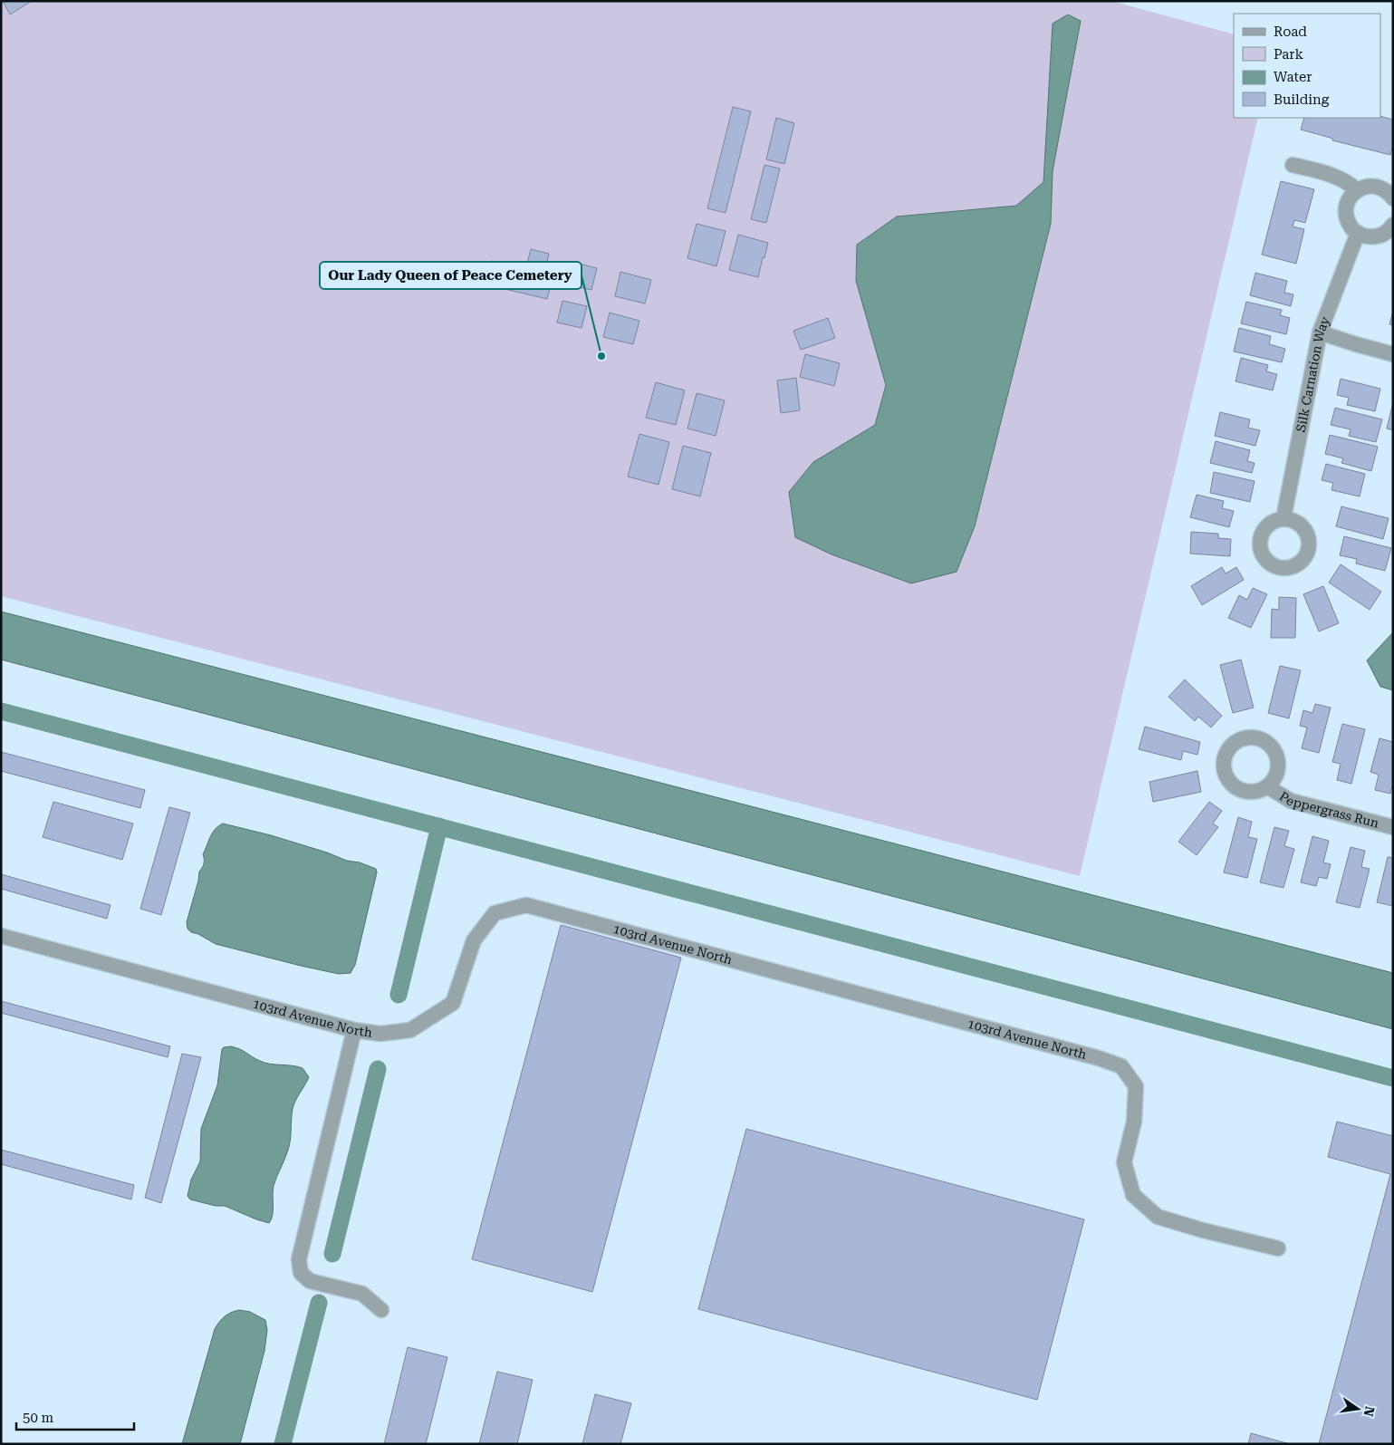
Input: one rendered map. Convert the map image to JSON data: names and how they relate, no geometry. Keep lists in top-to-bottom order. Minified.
{"streets":{"street":["Silk Carnation Way","Peppergrass Run","103rd Avenue North"]},"places":["Our Lady Queen of Peace Cemetery"],"legend":["Road","Park","Water","Building"],"scale_bar":"50 m","north":"right"}
